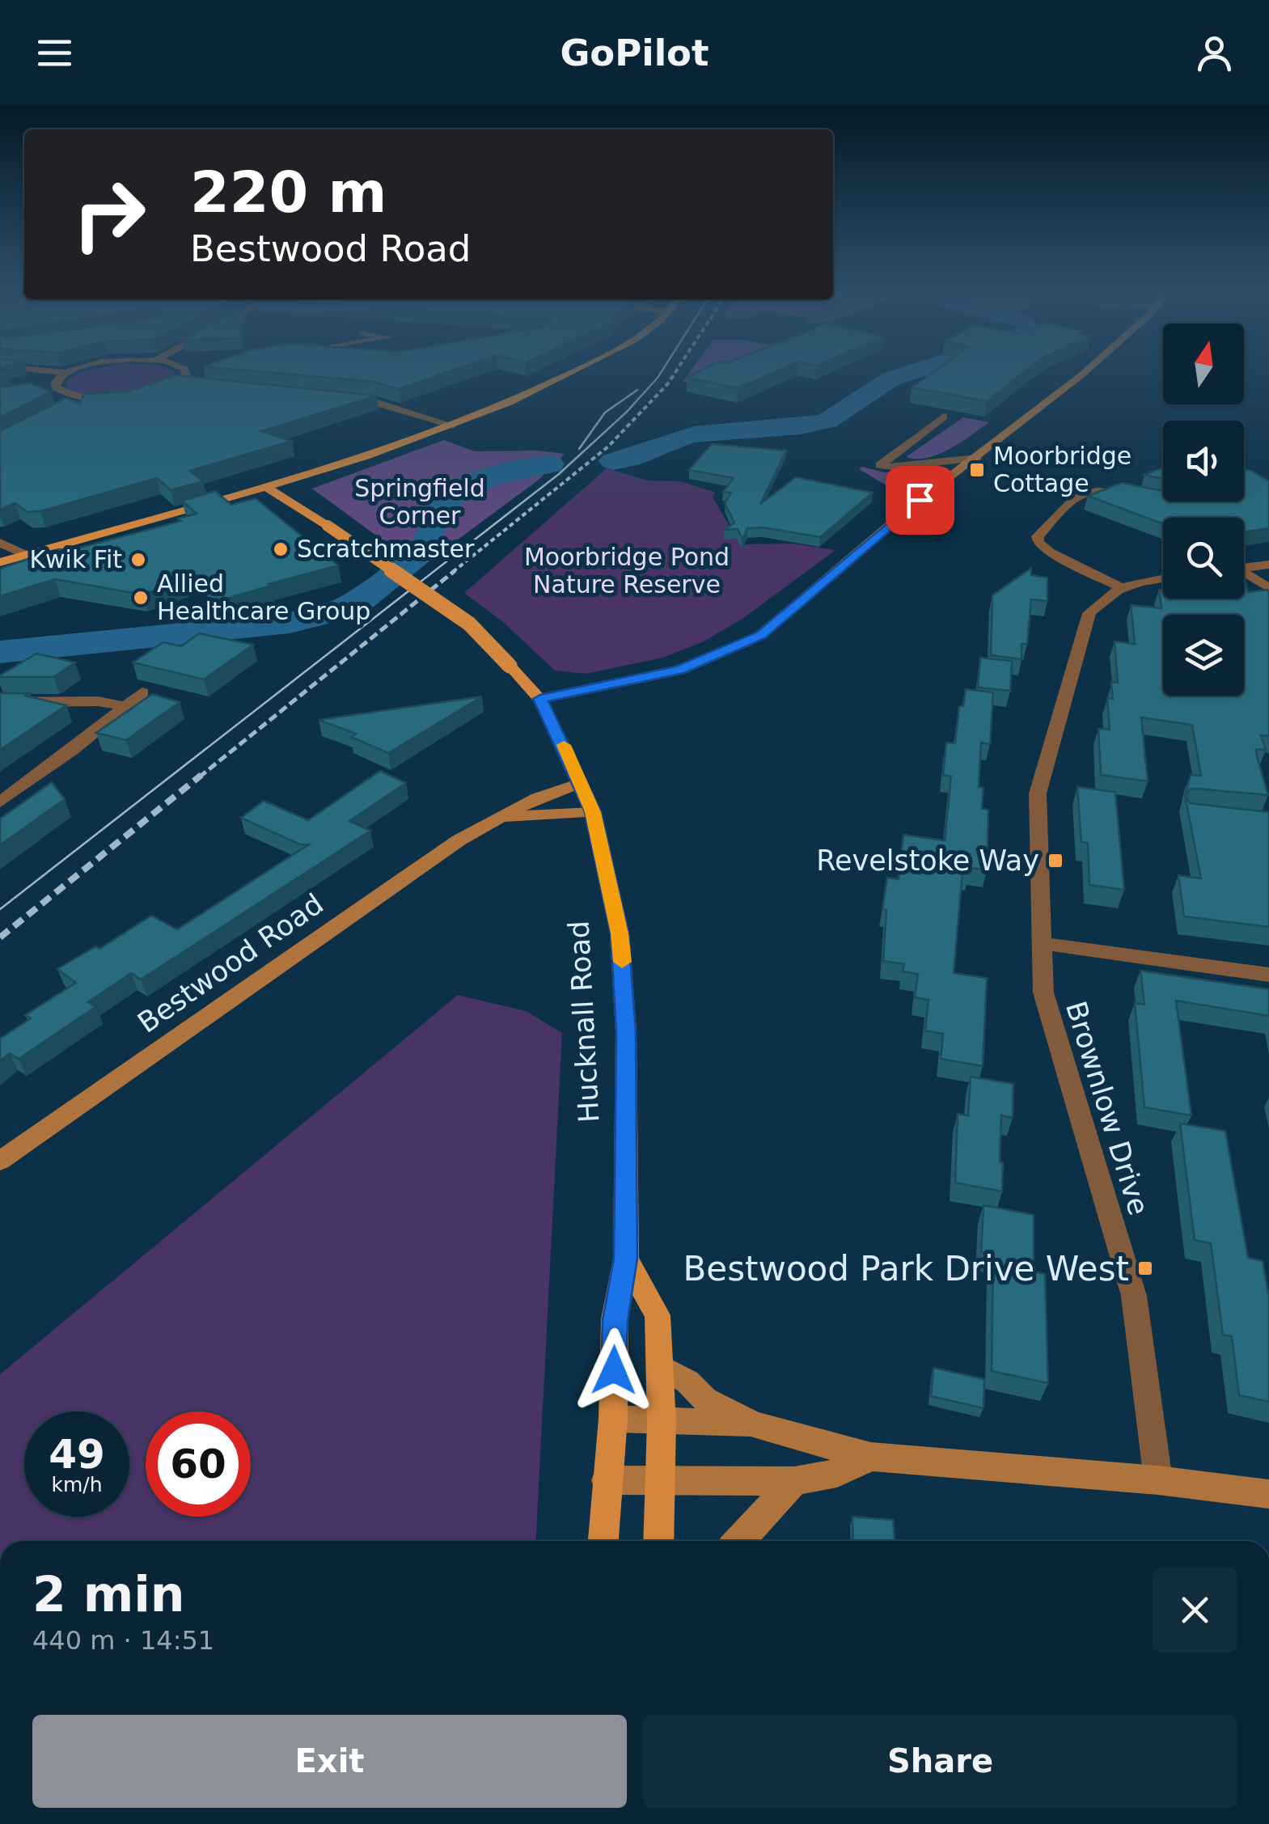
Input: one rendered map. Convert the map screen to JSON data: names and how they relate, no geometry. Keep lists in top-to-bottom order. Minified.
{"streets":{"main road":["Bestwood Road","Hucknall Road"],"street":["Brownlow Drive"]},"crossings":[["Bestwood Road","Hucknall Road"]],"parks":["Springfield Corner","Moorbridge Pond Nature Reserve"],"places":{"transit":["Moorbridge Cottage","Revelstoke Way","Bestwood Park Drive West"],"other":["Scratchmaster","Kwik Fit","Allied Healthcare Group"]},"north":"top","page":{"header":"GoPilot","turn":["220 m","Bestwood Road"],"speed":"49 km/h","limit":"60","heading":["2 min","440 m · 14:51"],"buttons":["Exit","Share"]}}
